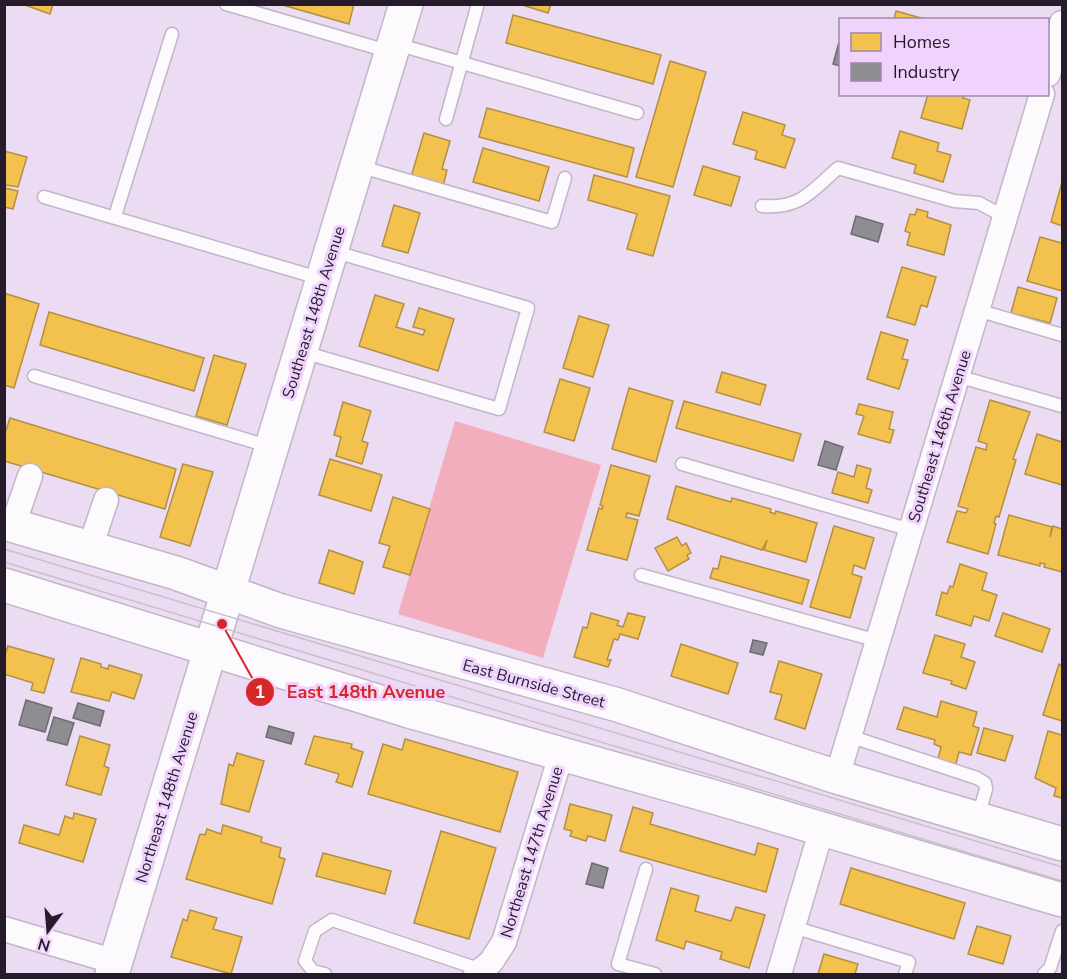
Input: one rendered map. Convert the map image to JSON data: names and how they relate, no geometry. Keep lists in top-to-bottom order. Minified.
{"streets":{"street":["Southeast 148th Avenue","Southeast 146th Avenue","East Burnside Street","Northeast 148th Avenue","Northeast 147th Avenue"]},"crossings":[["Southeast 148th Avenue","East Burnside Street"],["Southeast 148th Avenue","Northeast 148th Avenue"],["Southeast 146th Avenue","East Burnside Street"],["East Burnside Street","Northeast 148th Avenue"],["East Burnside Street","Northeast 147th Avenue"]],"places":["East 148th Avenue"],"legend":["Homes","Industry"],"north":"bottom"}
